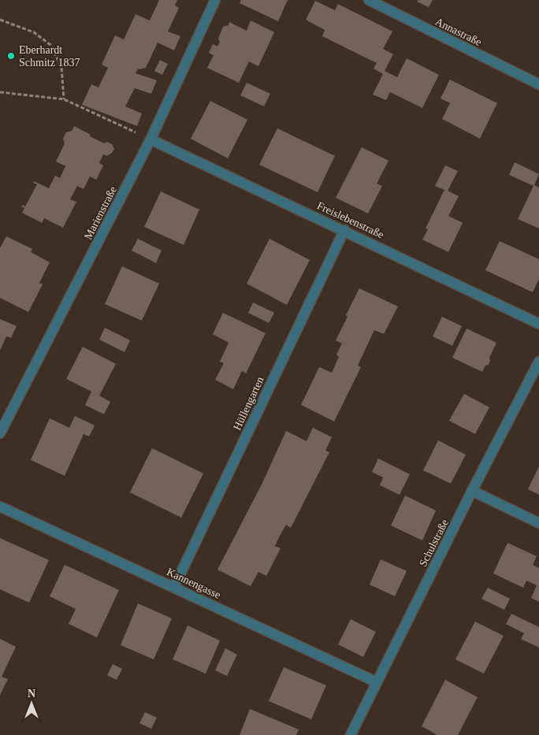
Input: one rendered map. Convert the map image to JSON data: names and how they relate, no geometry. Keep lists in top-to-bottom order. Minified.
{"streets":{"street":["Annastraße","Marienstraße","Freislebenstraße","Hüllengarten","Schulstraße","Kannengasse"]},"crossings":[["Marienstraße","Freislebenstraße"],["Freislebenstraße","Hüllengarten"],["Hüllengarten","Kannengasse"],["Schulstraße","Kannengasse"]],"places":["Eberhardt Schmitz 1837"],"north":"top"}
